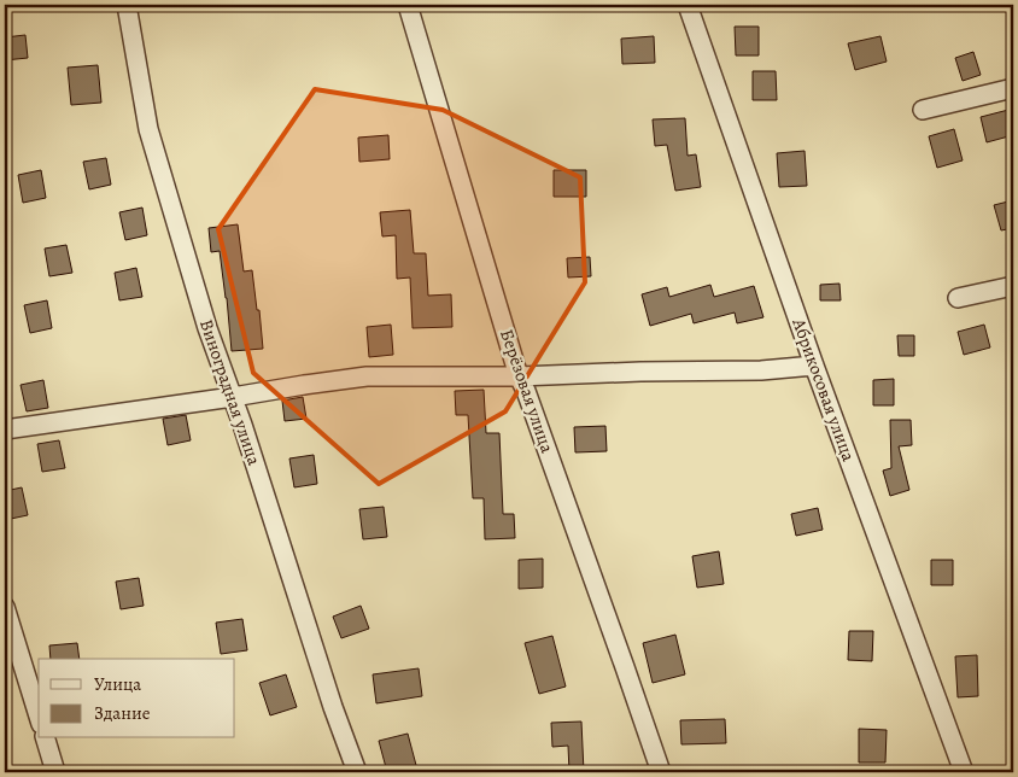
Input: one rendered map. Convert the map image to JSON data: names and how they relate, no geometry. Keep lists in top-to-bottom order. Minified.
{"streets":{"street":["Абрикосовая улица","Берёзовая улица","Виноградная улица"]},"legend":["Улица","Здание"]}
